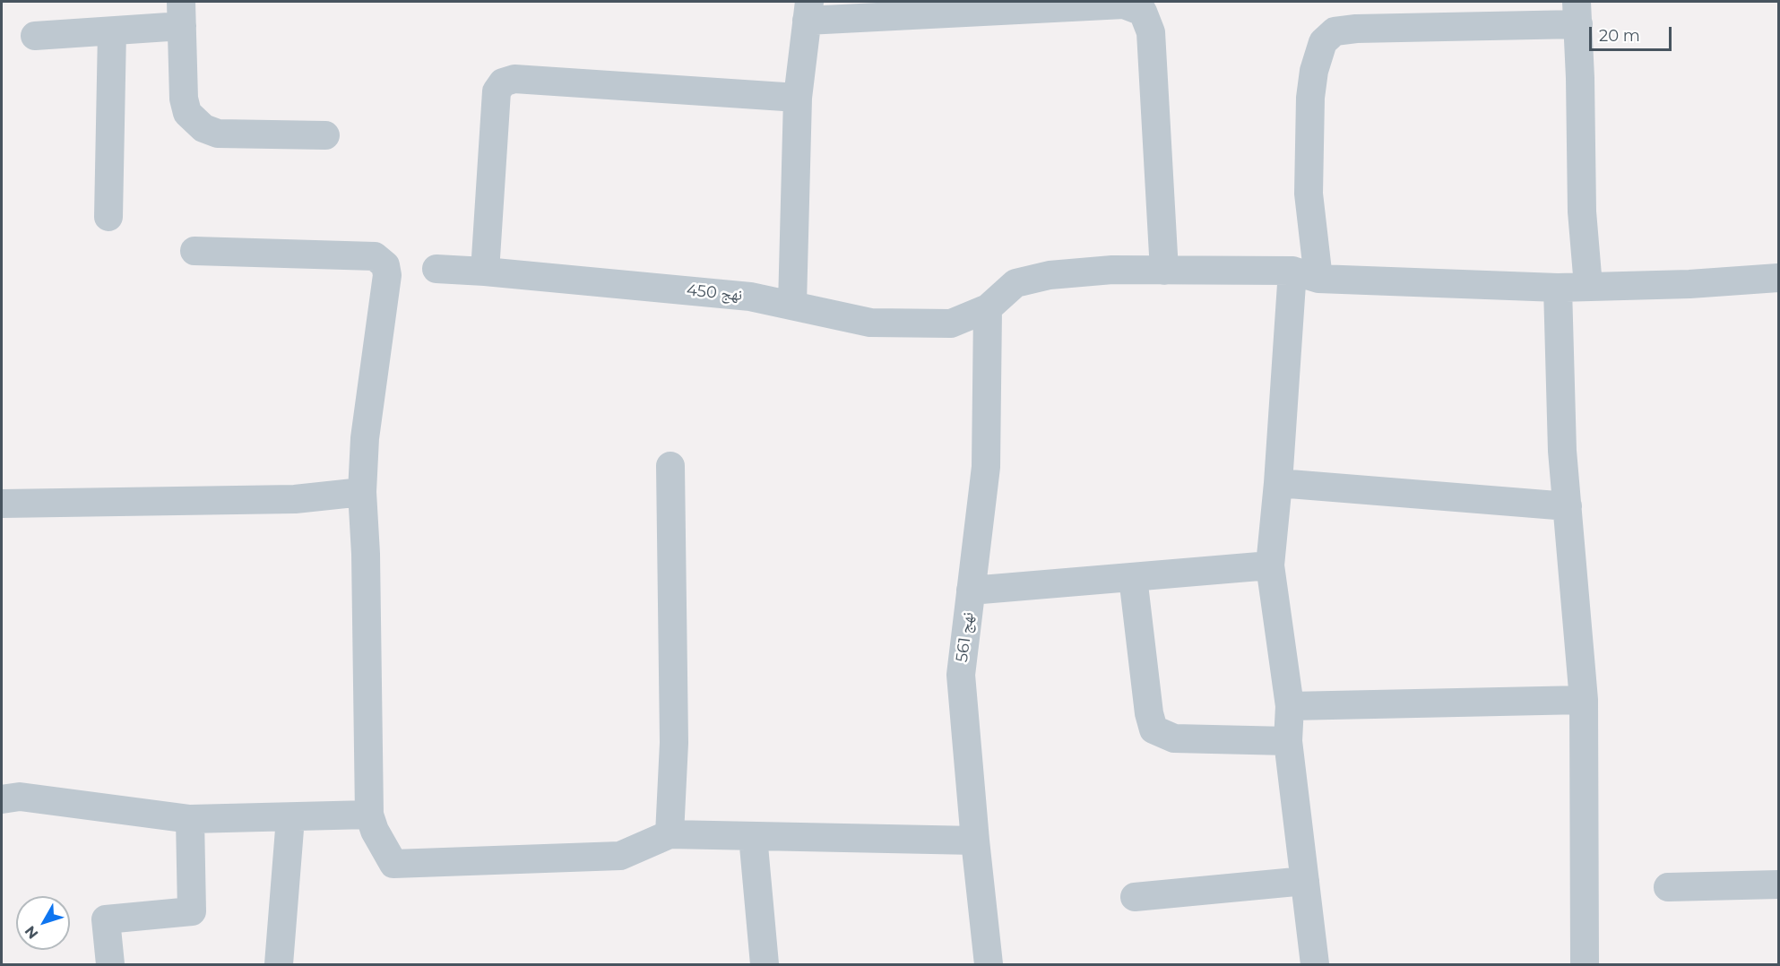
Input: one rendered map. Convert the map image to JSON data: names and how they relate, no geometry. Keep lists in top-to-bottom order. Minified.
{"streets":{"street":["نهج 450","نهج 561"]},"crossings":[["نهج 450","نهج 561"]],"scale_bar":"20 m","north":"bottom left"}
